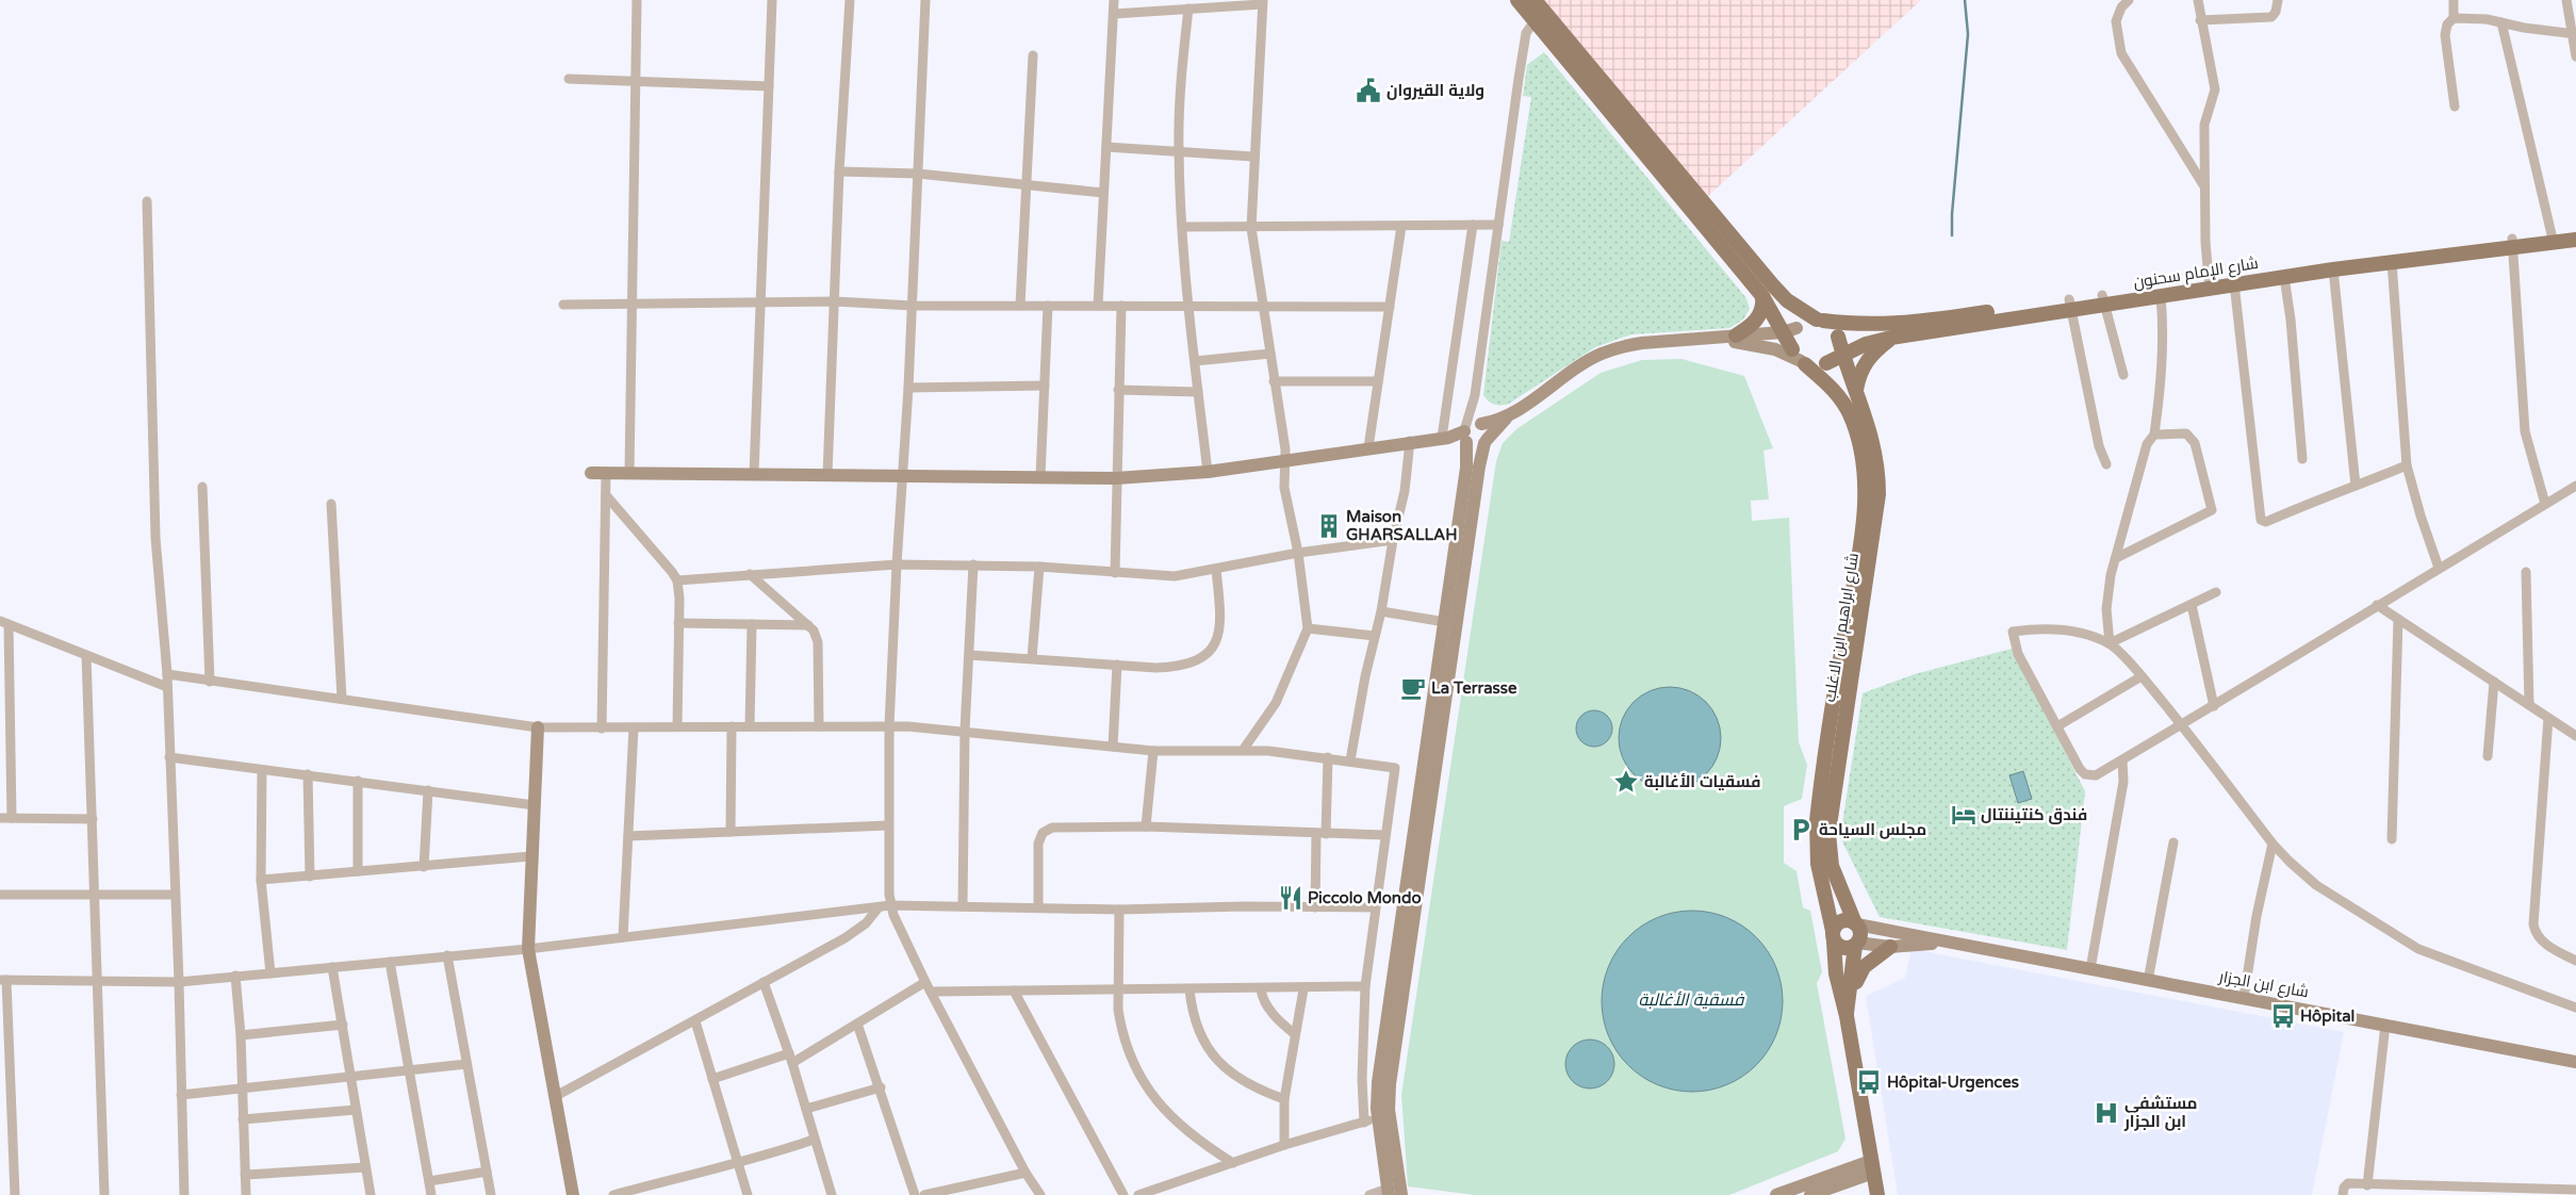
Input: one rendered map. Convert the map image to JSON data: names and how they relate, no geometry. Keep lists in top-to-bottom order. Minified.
{"streets":{"main road":["شارع الإمام سحنون","شارع ابراهيم ابن الاغلب"],"street":["شارع ابن الجزار"]},"crossings":[["شارع الإمام سحنون","شارع ابراهيم ابن الاغلب"],["شارع ابراهيم ابن الاغلب","شارع ابن الجزار"]],"water":["فسقية الأغالبة"],"places":{"public building":["ولاية القيروان"],"building":["Maison GHARSALLAH"],"cafe":["La Terrasse"],"place":["فسقيات الأغالبة"],"hotel":["فندق كنتيننتال"],"parking":["مجلس السياحة"],"restaurant":["Piccolo Mondo"],"bus stop":["Hôpital","Hôpital-Urgences"],"hospital":["مستشفى ابن الجزار"]}}
